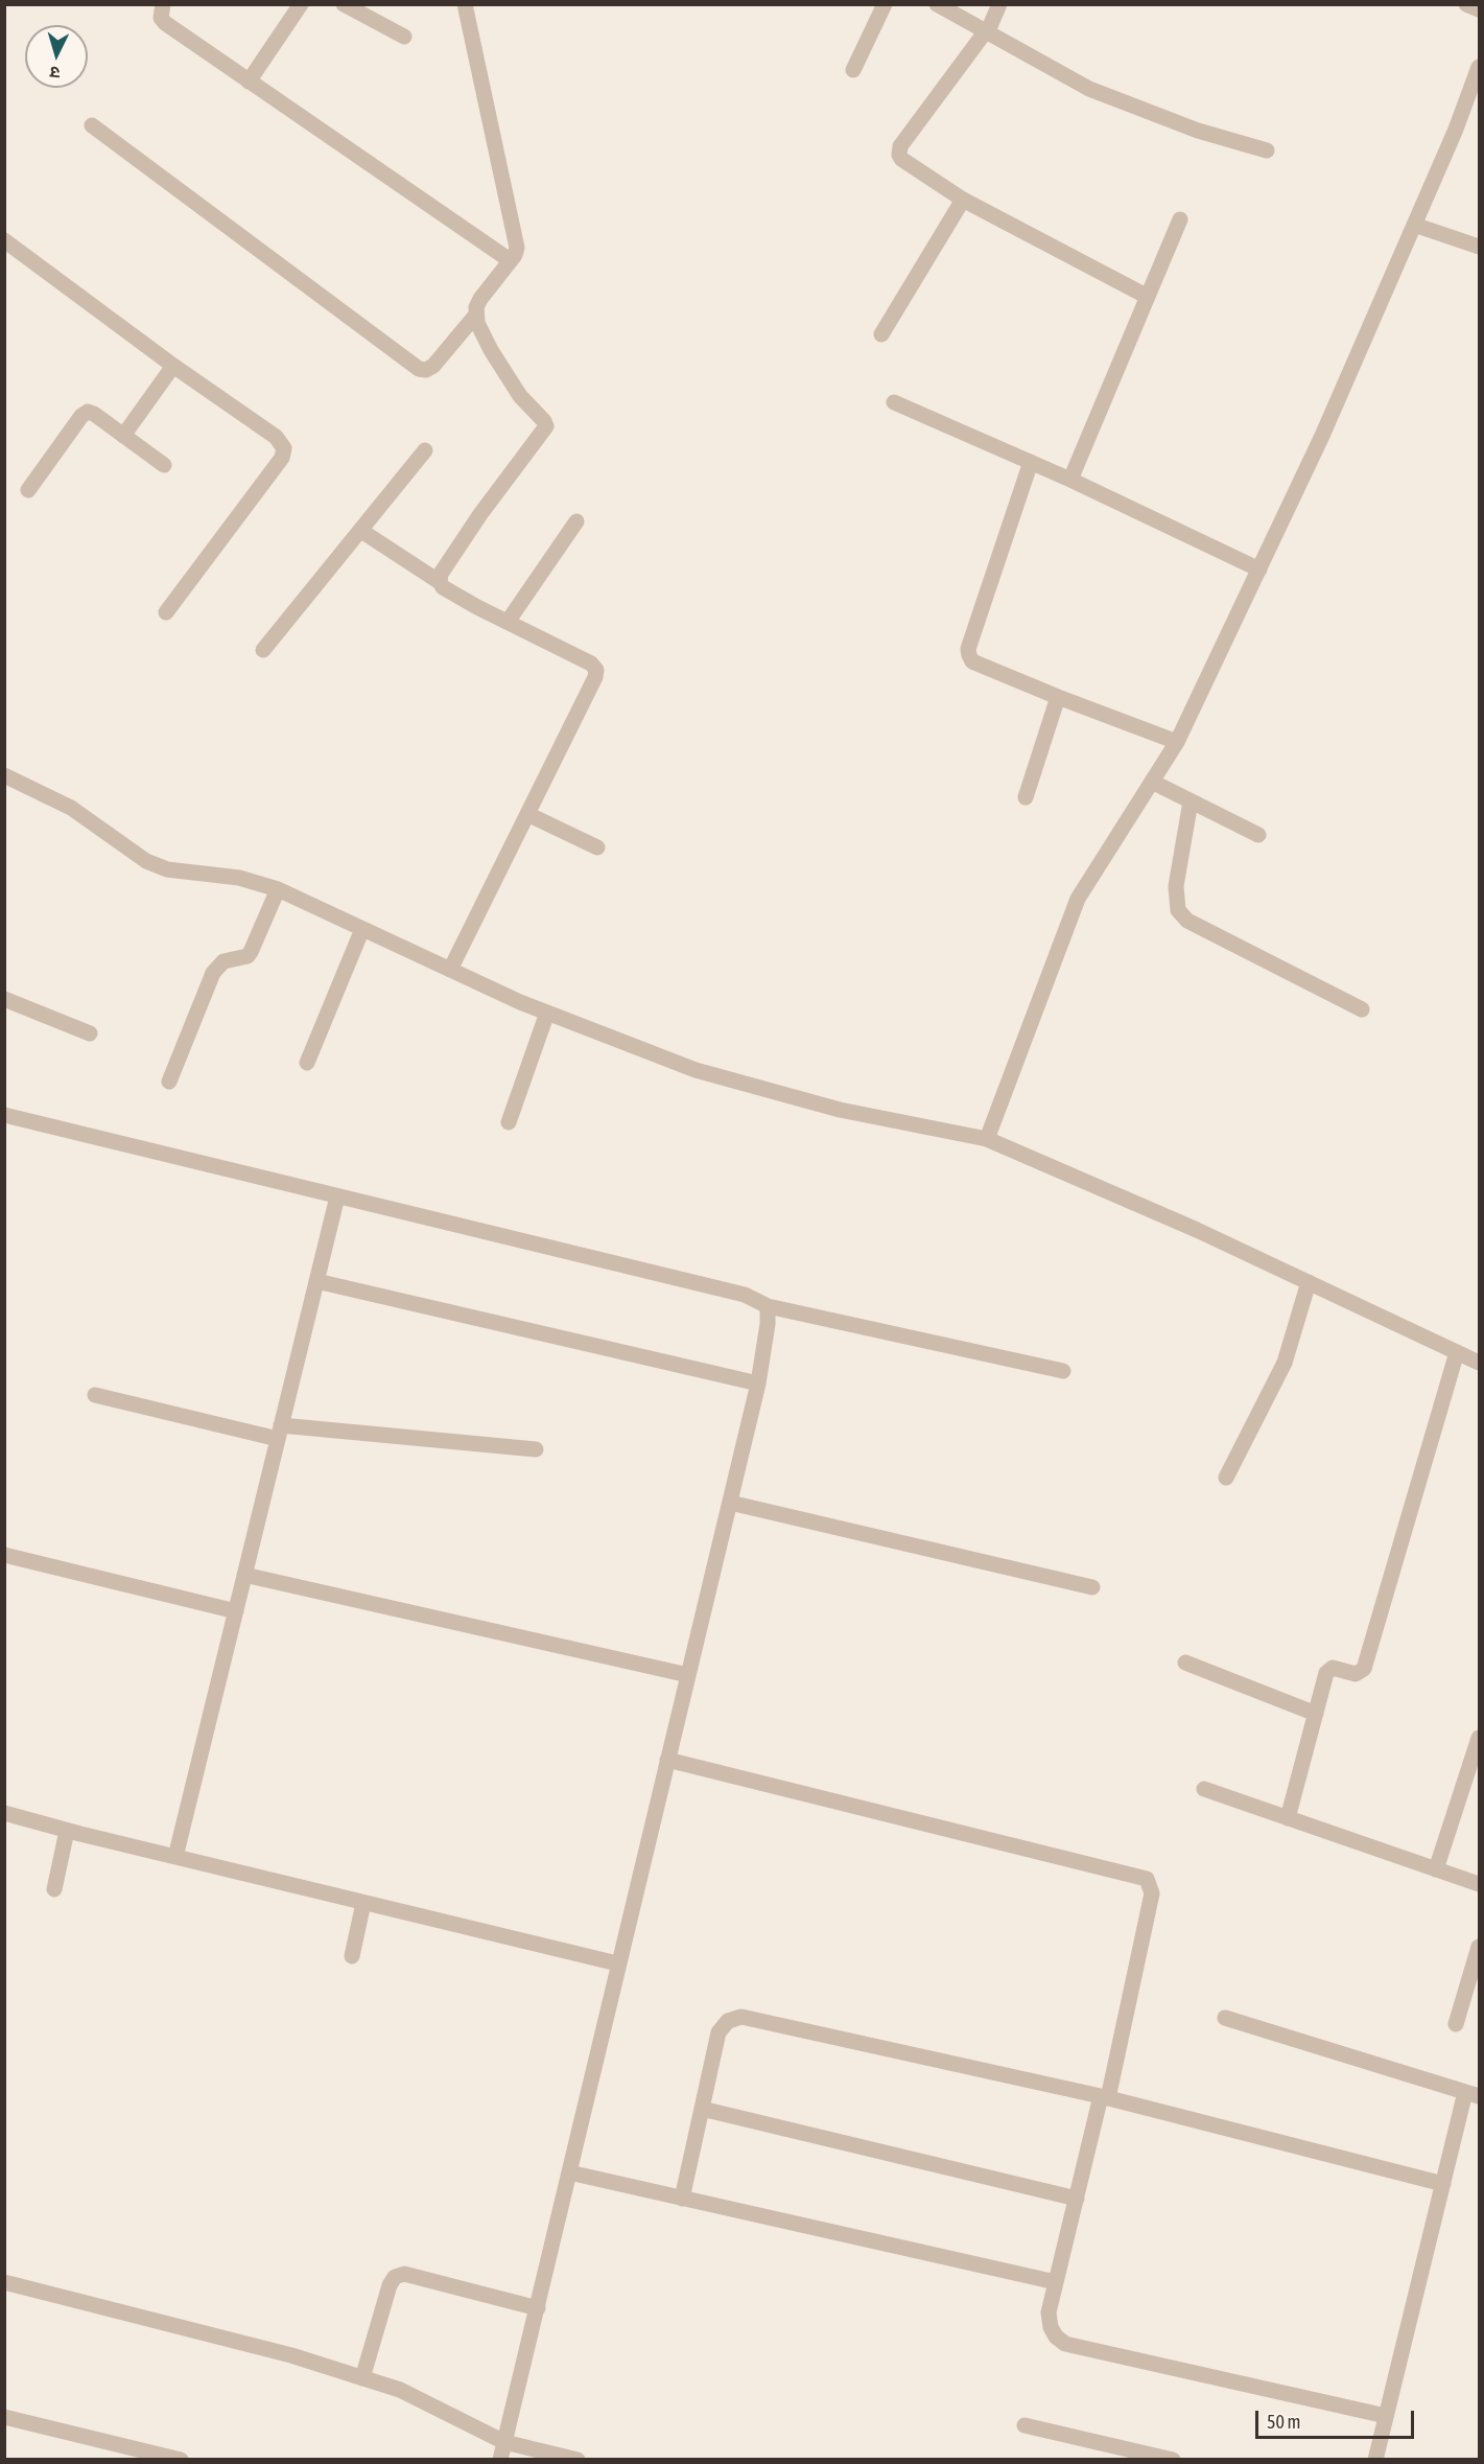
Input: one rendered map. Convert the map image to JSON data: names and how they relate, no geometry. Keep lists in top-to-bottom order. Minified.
{"scale_bar":"50 m","north":"bottom"}
